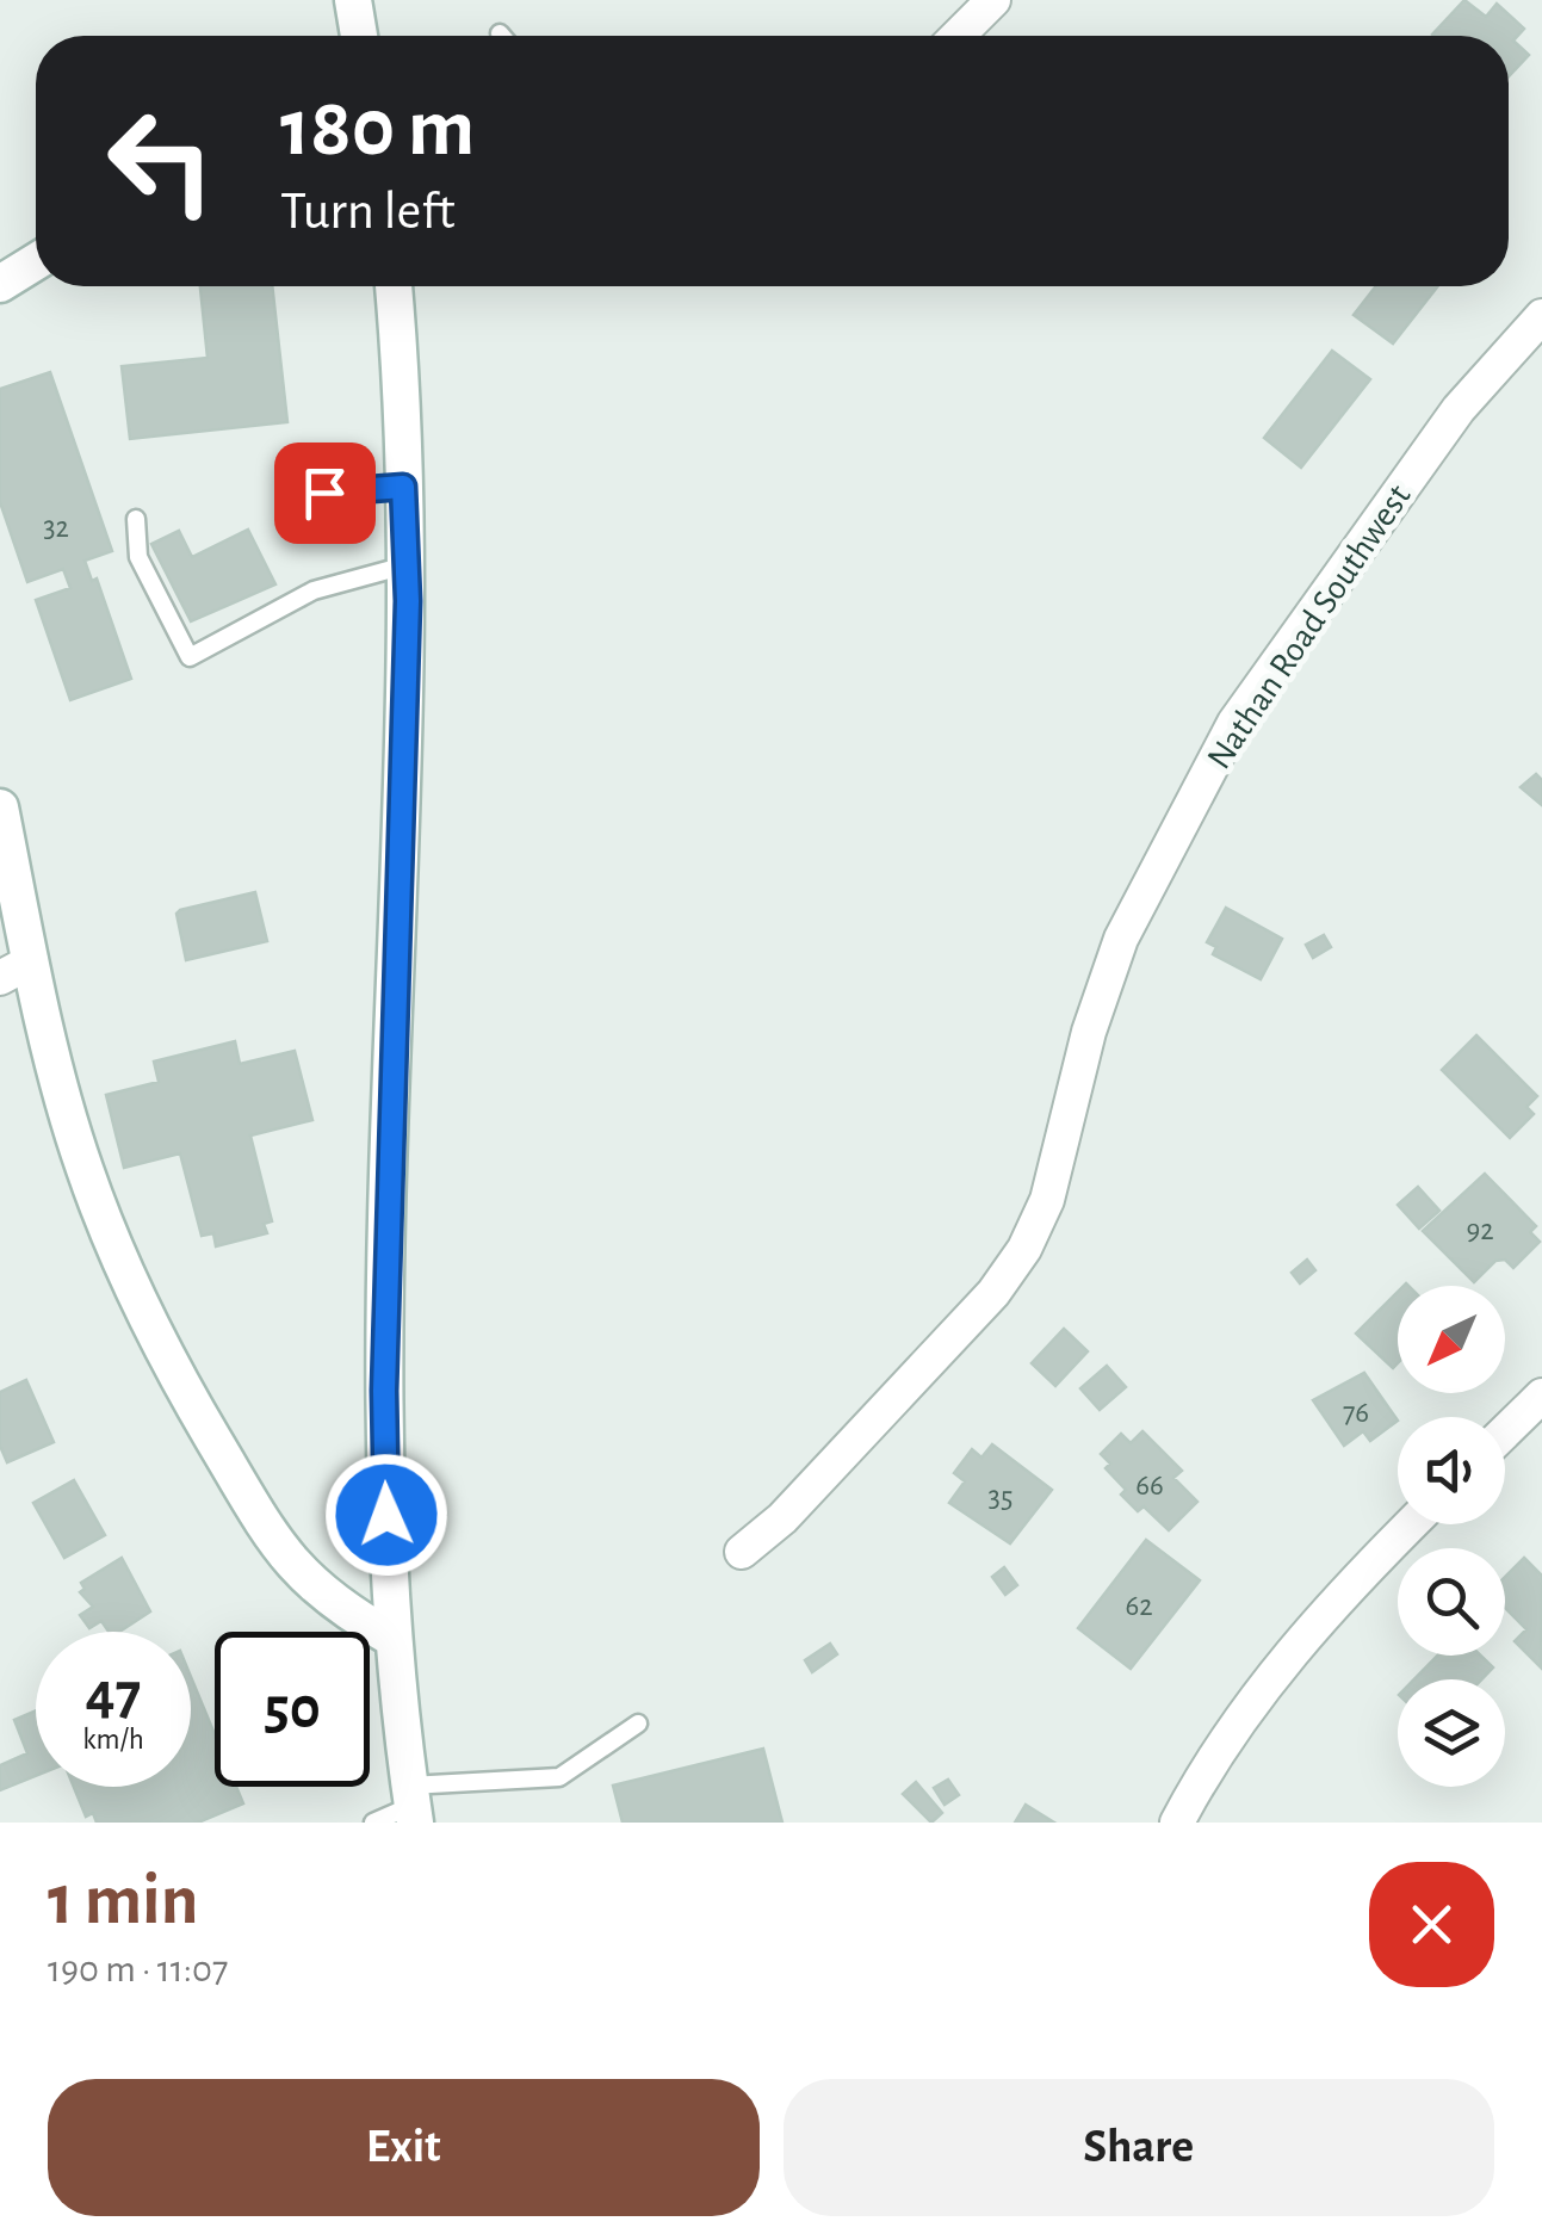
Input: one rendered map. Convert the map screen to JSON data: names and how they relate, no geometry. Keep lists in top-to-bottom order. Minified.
{"streets":{"street":["Nathan Road Southwest"]},"house_numbers":["32","92","76","66","35","62"],"north":"bottom left","page":{"turn":["180 m","Turn left"],"speed":"47 km/h","limit":"50","heading":["1 min","190 m · 11:07"],"buttons":["Exit","Share"]}}
